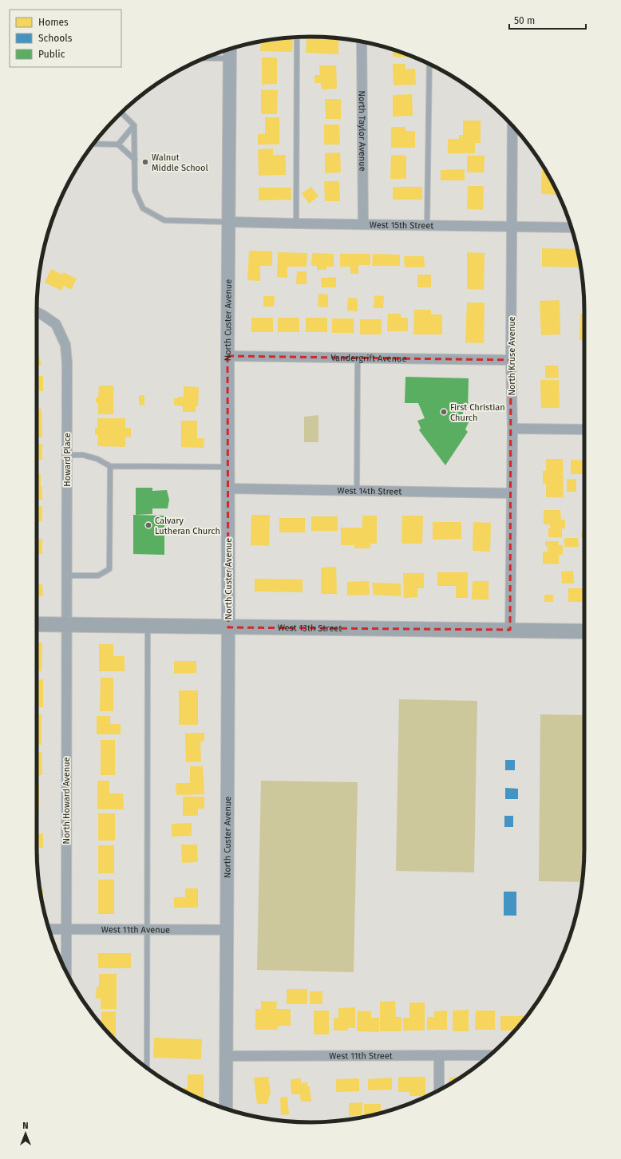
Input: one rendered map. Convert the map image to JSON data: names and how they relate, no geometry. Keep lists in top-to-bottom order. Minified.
{"streets":{"main road":["West 13th Street"],"street":["North Taylor Avenue","West 15th Street","North Custer Avenue","North Kruse Avenue","Vandergrift Avenue","Howard Place","West 14th Street","North Howard Avenue","West 11th Avenue","West 11th Street"]},"crossings":[["North Taylor Avenue","West 15th Street"],["West 15th Street","North Custer Avenue"],["West 15th Street","North Kruse Avenue"],["North Custer Avenue","Vandergrift Avenue"],["North Custer Avenue","West 14th Street"],["North Custer Avenue","West 13th Street"],["North Custer Avenue","West 11th Avenue"],["North Custer Avenue","West 11th Street"],["North Kruse Avenue","Vandergrift Avenue"],["North Kruse Avenue","West 14th Street"],["North Kruse Avenue","West 13th Street"],["Howard Place","West 13th Street"],["Howard Place","North Howard Avenue"],["West 13th Street","North Howard Avenue"],["North Howard Avenue","West 11th Avenue"]],"places":["Walnut Middle School","First Christian Church","Calvary Lutheran Church"],"legend":["Homes","Schools","Public"],"scale_bar":"50 m","north":"top"}
